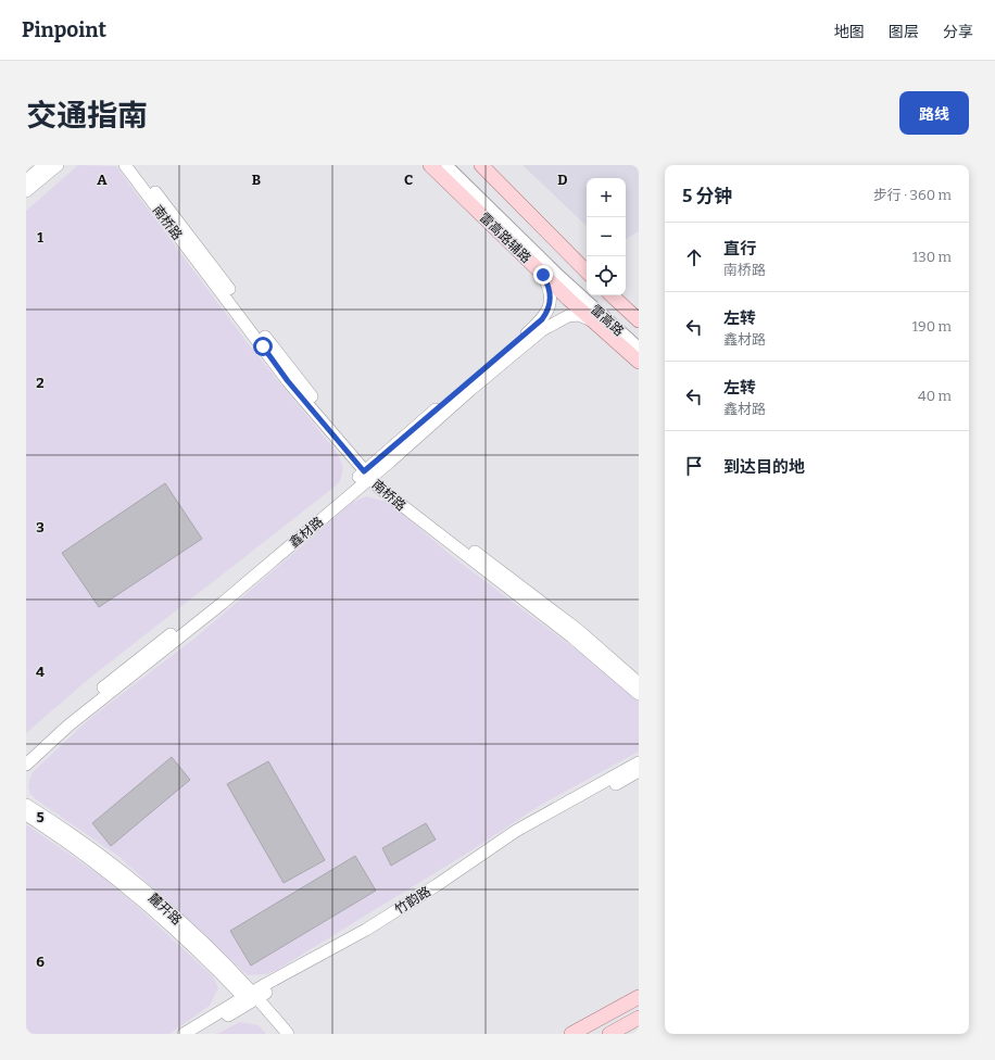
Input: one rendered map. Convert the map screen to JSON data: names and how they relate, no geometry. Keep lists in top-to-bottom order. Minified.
{"streets":{"main road":["南桥路","雷高路辅路","鑫材路","竹韵路","麓开路"],"street":["雷高路"]},"crossings":[["南桥路","鑫材路"],["雷高路辅路","鑫材路"],["竹韵路","麓开路"]],"page":{"header":"Pinpoint","nav":["地图","图层","分享"],"title":"交通指南","buttons":"路线","heading":["5 分钟","步行 · 360 m"],"map_buttons":["+","−"],"list":[["直行","南桥路","130 m"],["左转","鑫材路","190 m"],["左转","鑫材路","40 m"],"到达目的地"]},"grid":{"columns":["A","B","C","D"],"rows":["1","2","3","4","5","6"]}}
